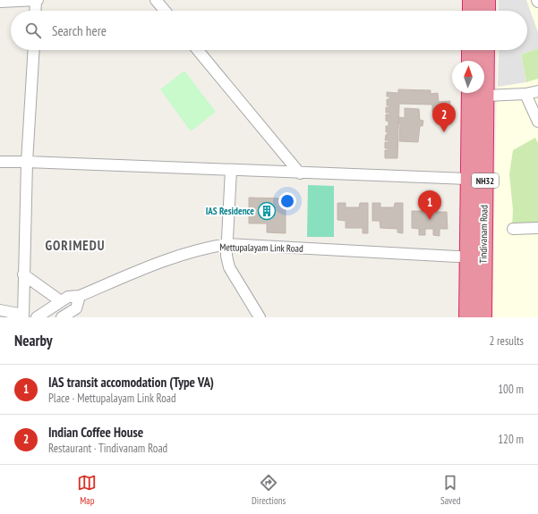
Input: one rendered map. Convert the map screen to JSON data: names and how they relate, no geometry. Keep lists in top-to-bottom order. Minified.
{"streets":{"highway":["NH32","Tindivanam Road"],"street":["Mettupalayam Link Road"]},"crossings":[["Tindivanam Road","Mettupalayam Link Road"]],"districts":["GORIMEDU"],"places":{"building":["IAS Residence"]},"north":"top","page":{"search":"Search here","pins":["2","1"],"heading":["Nearby","2 results"],"list":[{"mark":"1","name":"IAS transit accomodation (Type VA)","note":"Place · Mettupalayam Link Road","value":"100 m"},{"mark":"2","name":"Indian Coffee House","note":"Restaurant · Tindivanam Road","value":"120 m"}],"nav":["Map","Directions","Saved"]}}
